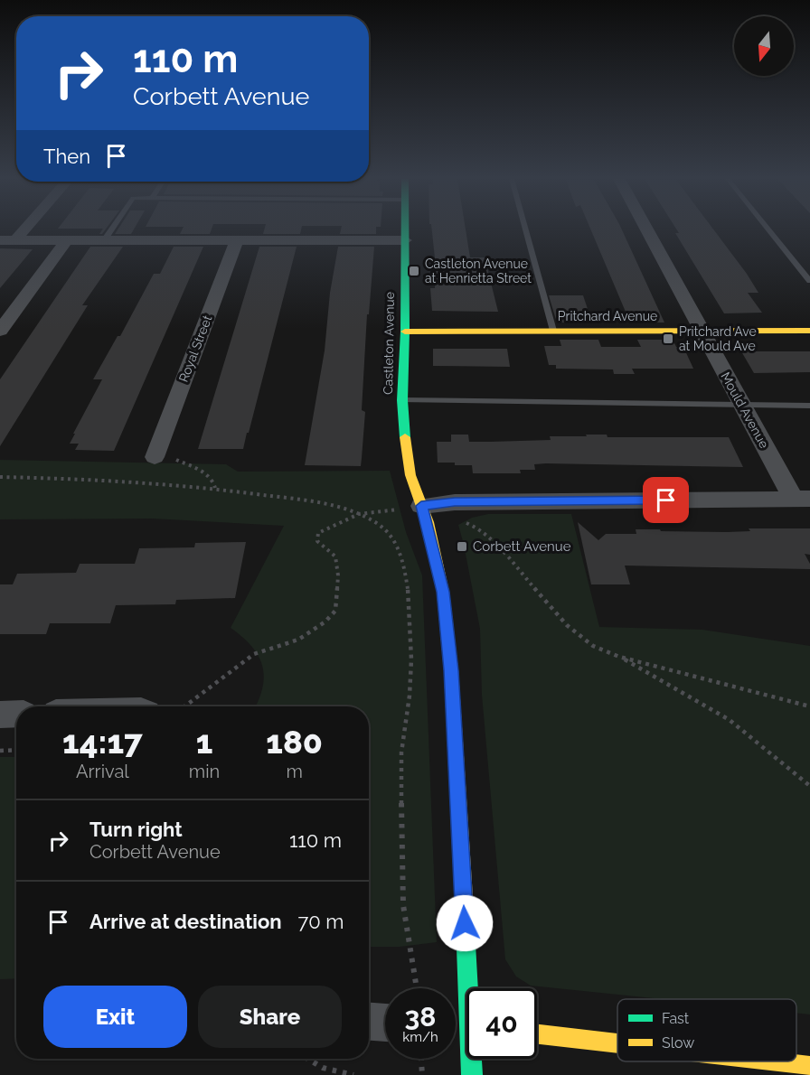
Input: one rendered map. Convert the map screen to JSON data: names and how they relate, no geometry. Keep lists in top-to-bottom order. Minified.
{"streets":{"street":["Pritchard Avenue","Castleton Avenue","Royal Street","Mould Avenue"]},"crossings":[["Pritchard Avenue","Castleton Avenue"],["Pritchard Avenue","Mould Avenue"]],"places":{"transit":["Castleton Avenue at Henrietta Street","Pritchard Ave at Mould Ave","Corbett Avenue"]},"legend":["Fast","Slow"],"north":"bottom","page":{"turn":["110 m","Corbett Avenue"],"then":"Then","eta":["14:17","Arrival","1","min","180","m"],"list":[{"name":"Turn right","note":"Corbett Avenue","value":"110 m"},{"name":"Arrive at destination","value":"70 m"}],"buttons":["Exit","Share"],"speed":"38 km/h","limit":"40"}}
